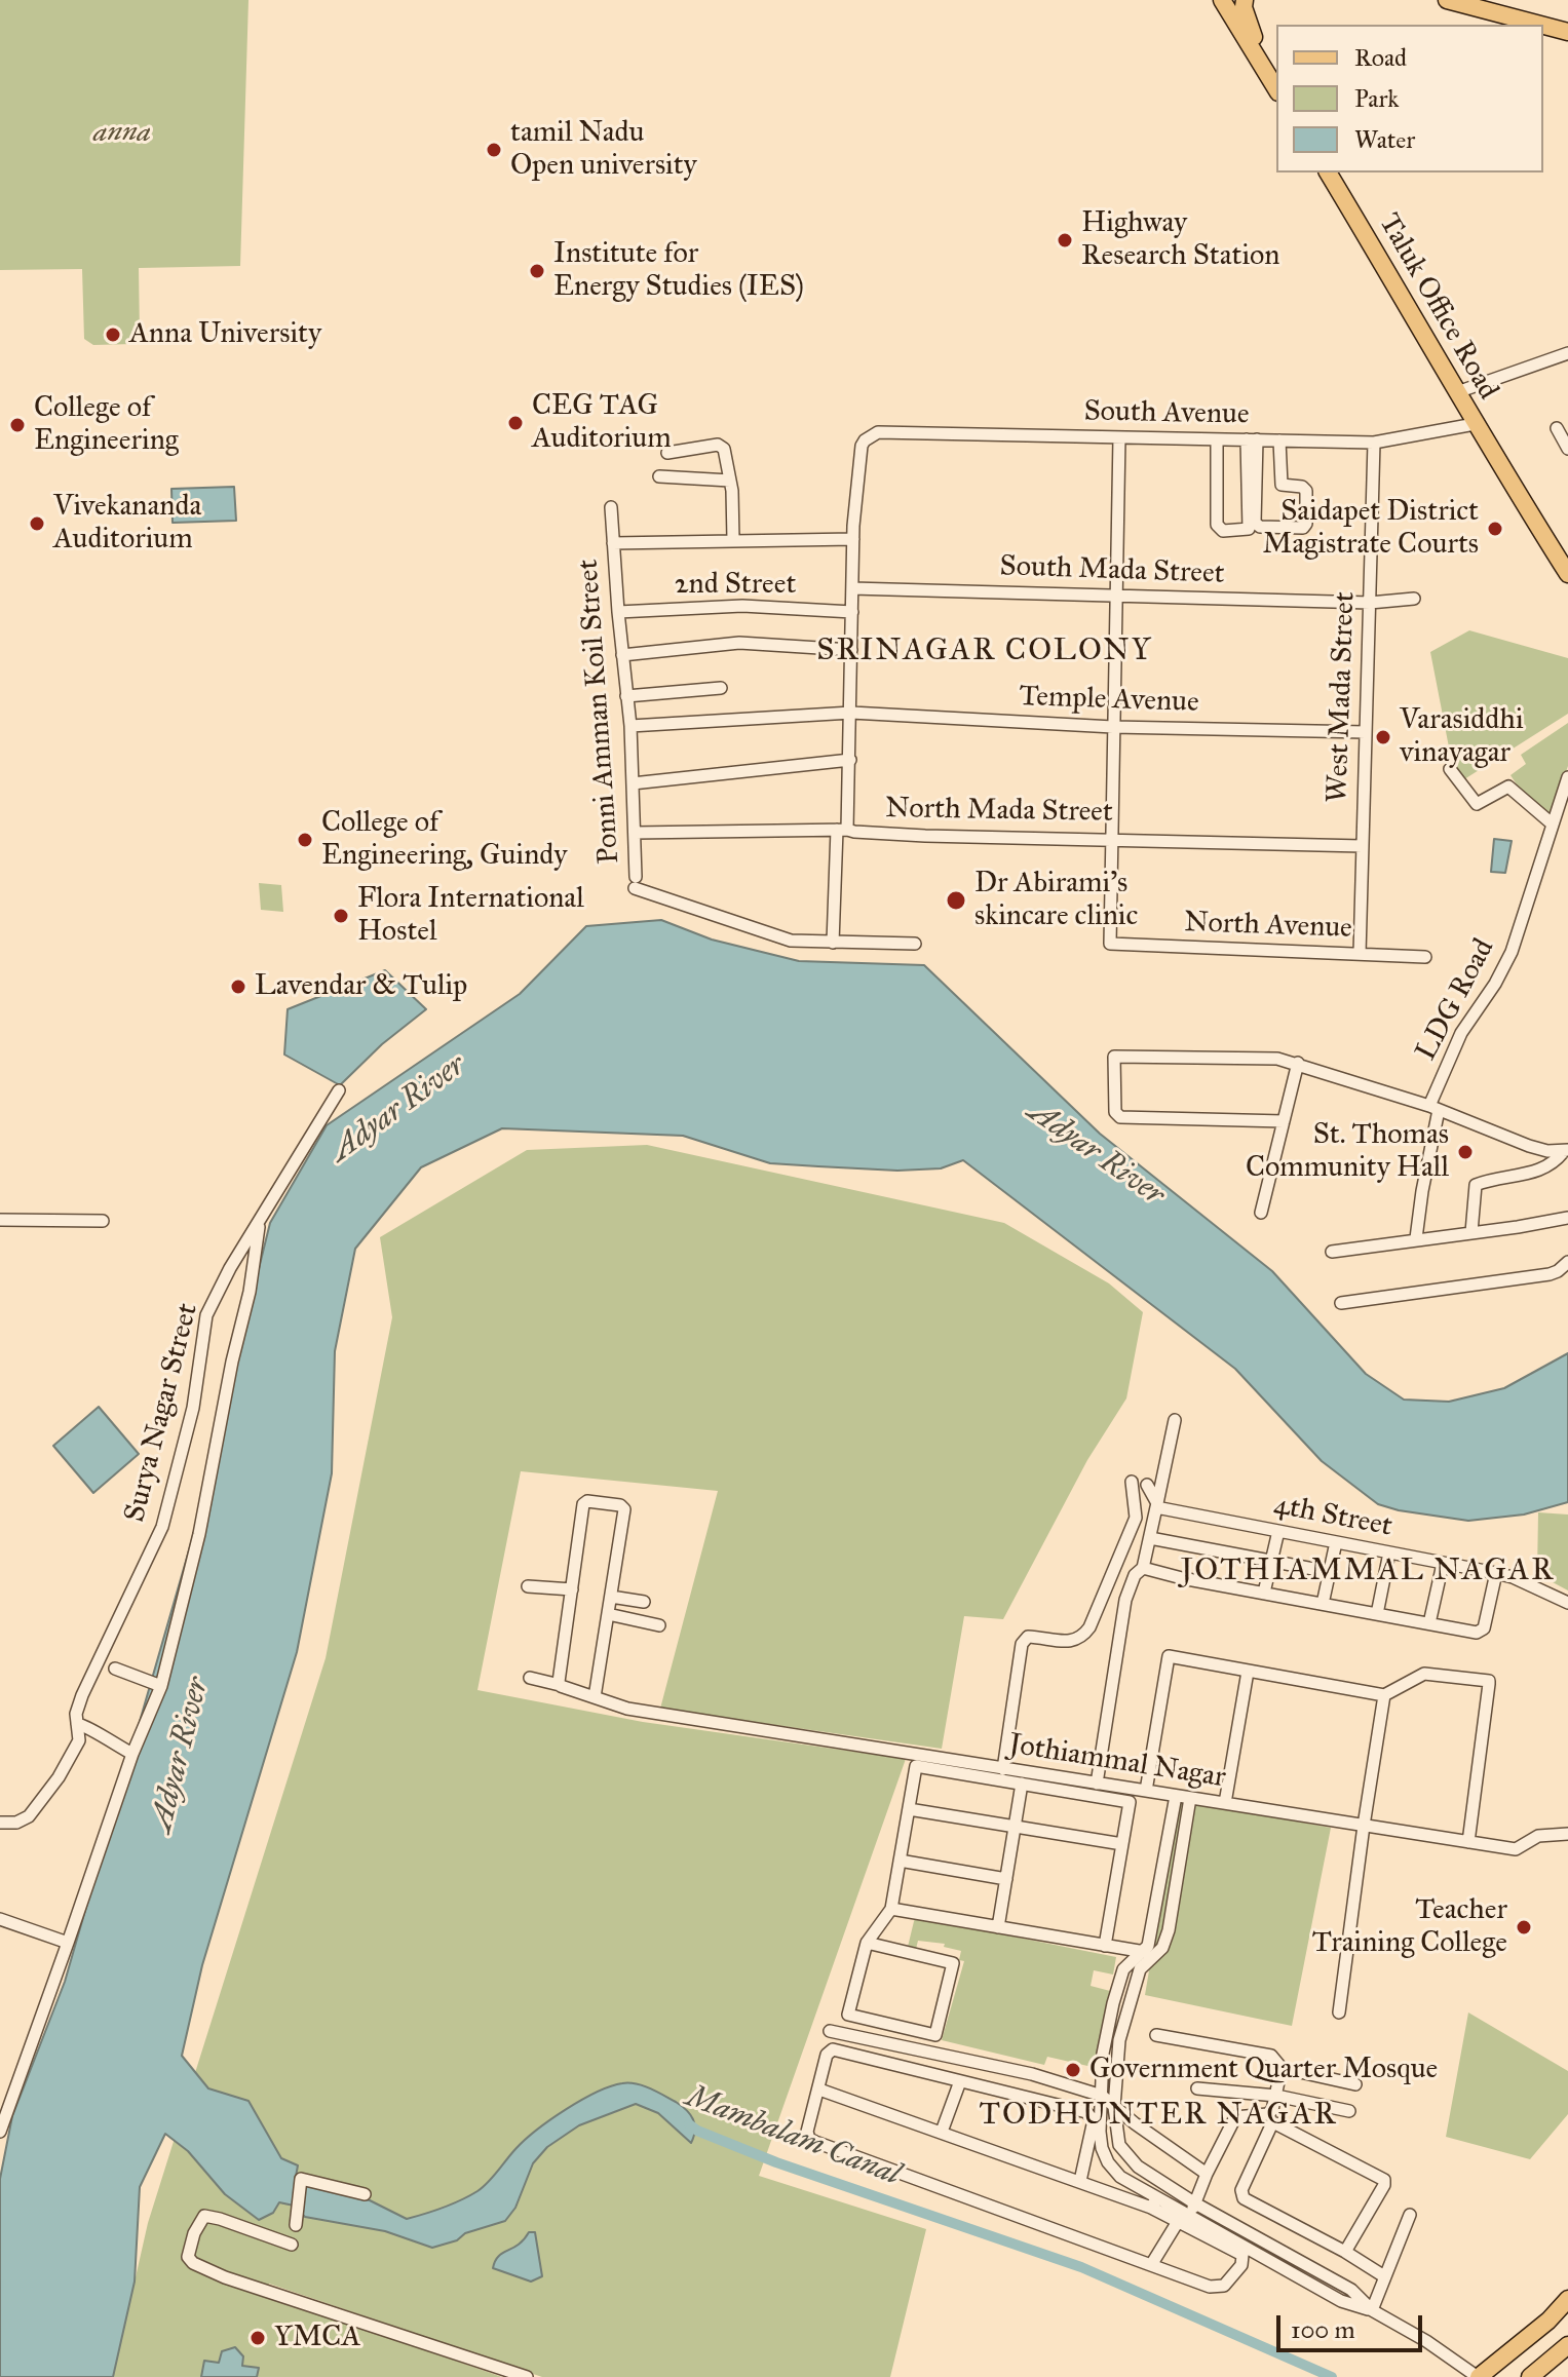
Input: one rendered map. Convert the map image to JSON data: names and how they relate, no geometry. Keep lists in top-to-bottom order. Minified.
{"streets":{"main road":["Taluk Office Road"],"street":["South Avenue","South Mada Street","2nd Street","West Mada Street","Temple Avenue","Ponni Amman Koil Street","North Mada Street","North Avenue","LDG Road","Surya Nagar Street","4th Street","Jothiammal Nagar"]},"crossings":[["Taluk Office Road","South Avenue"],["South Avenue","West Mada Street"],["South Mada Street","West Mada Street"],["2nd Street","Ponni Amman Koil Street"],["West Mada Street","Temple Avenue"],["West Mada Street","North Mada Street"],["West Mada Street","North Avenue"],["Temple Avenue","Ponni Amman Koil Street"],["Ponni Amman Koil Street","North Mada Street"],["North Mada Street","North Avenue"]],"districts":["SRINAGAR COLONY","JOTHIAMMAL NAGAR","TODHUNTER NAGAR"],"water":["Adyar River","Mambalam Canal"],"parks":["anna"],"places":["tamil Nadu Open university","Highway Research Station","Institute for Energy Studies (IES)","Anna University","CEG TAG Auditorium","College of Engineering","Vivekananda Auditorium","Saidapet District Magistrate Courts","Varasiddhi vinayagar","College of Engineering, Guindy","Dr Abirami's skincare clinic","Flora International Hostel","Lavendar & Tulip","St. Thomas Community Hall","Teacher Training College","Government Quarter Mosque","YMCA"],"legend":["Road","Park","Water"],"scale_bar":"100 m"}
